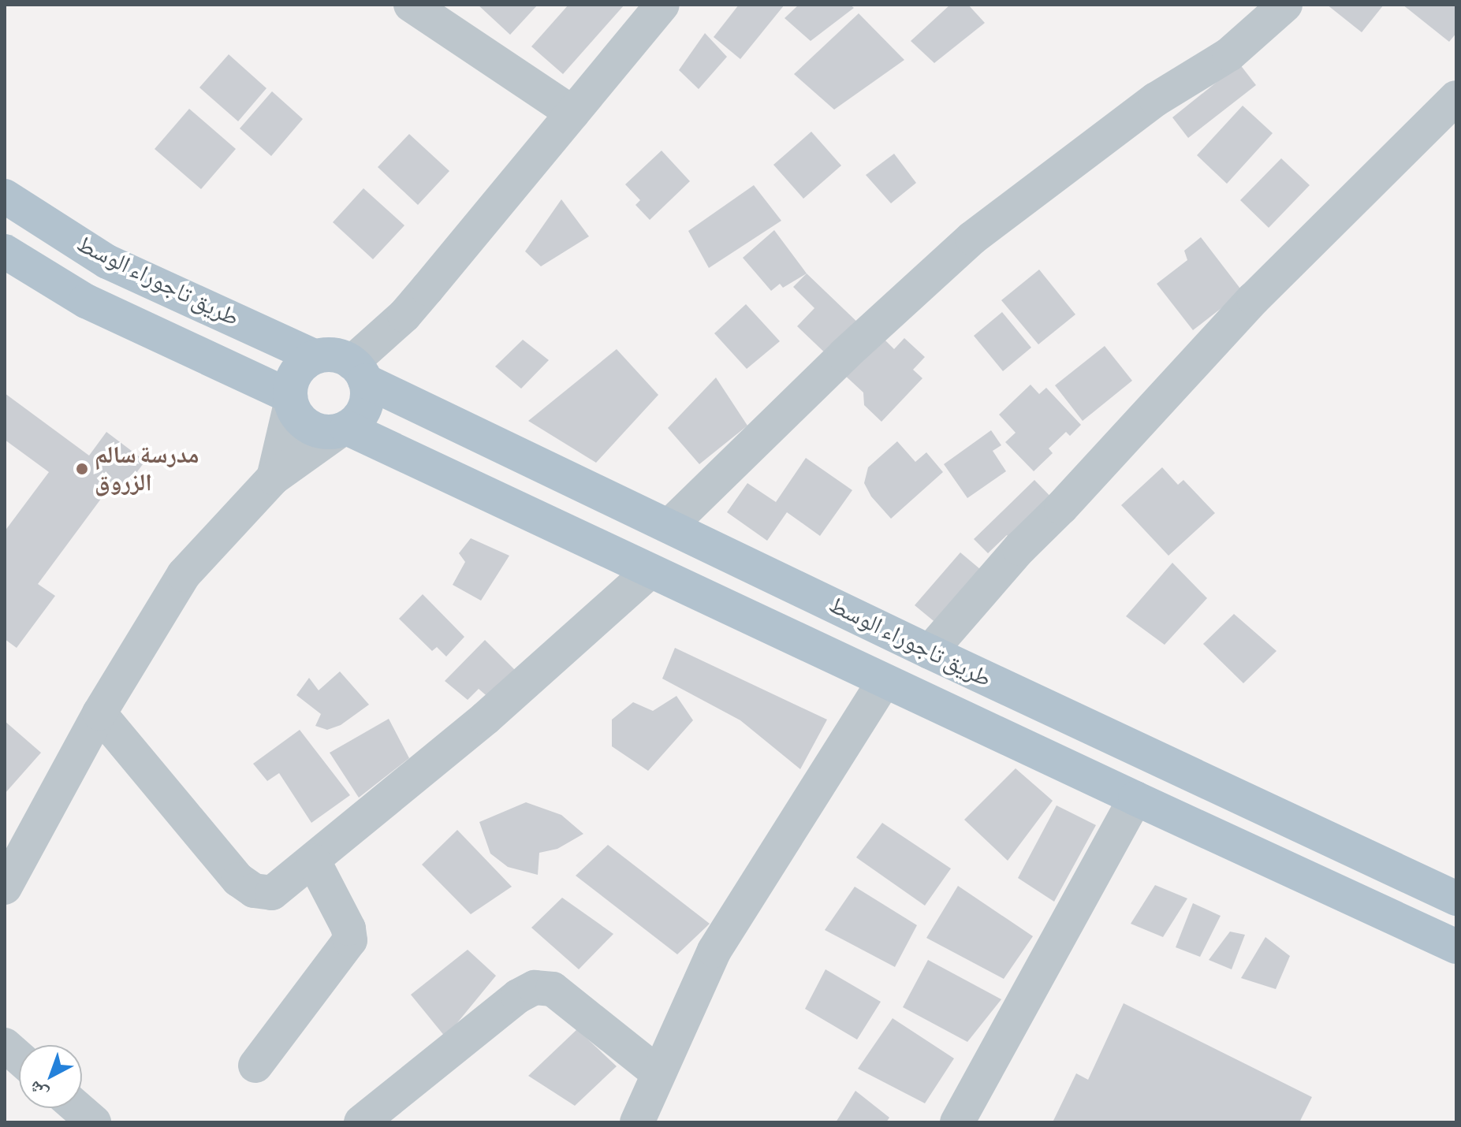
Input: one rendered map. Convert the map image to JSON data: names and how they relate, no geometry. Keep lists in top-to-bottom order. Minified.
{"streets":{"main road":["طريق تاجوراء الوسط"]},"places":["مدرسة سالم الزروق"],"north":"bottom left"}
